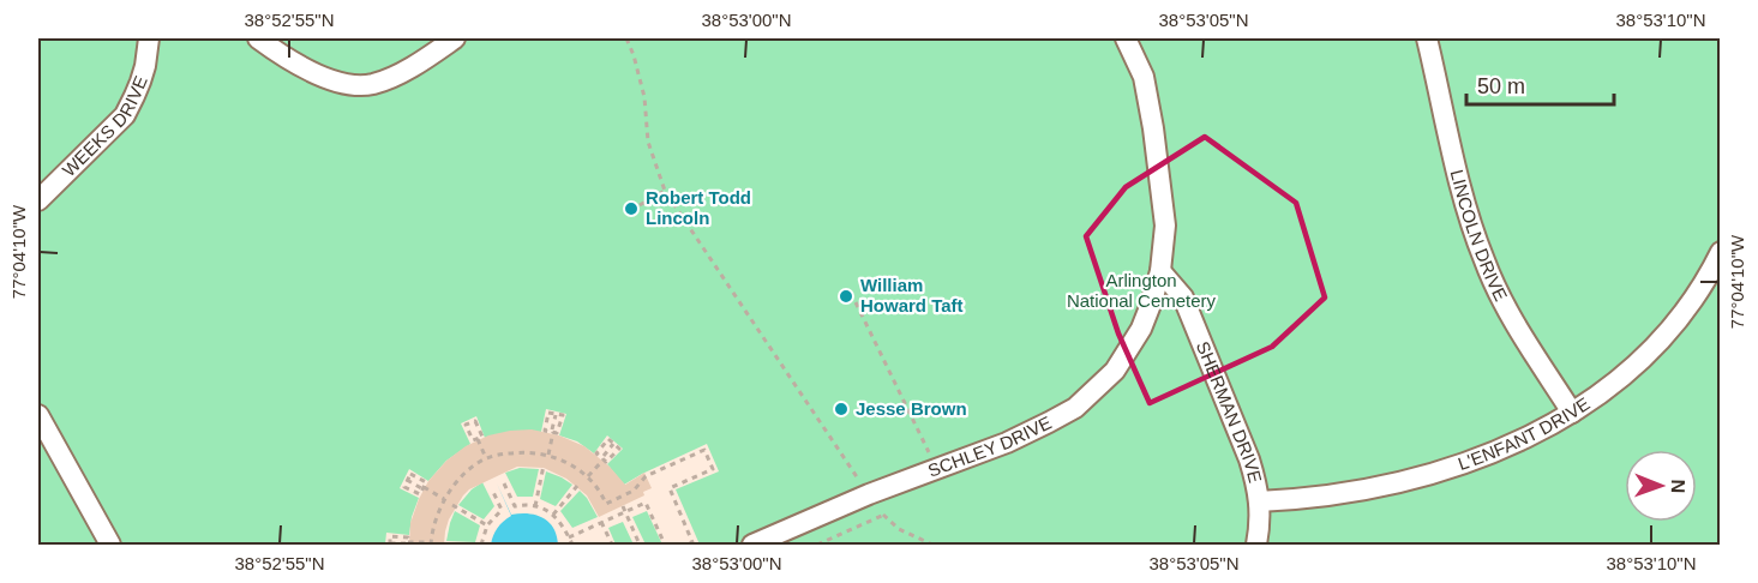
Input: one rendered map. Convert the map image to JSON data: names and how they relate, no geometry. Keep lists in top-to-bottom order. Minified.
{"streets":{"lane":["WEEKS DRIVE","LINCOLN DRIVE","SHERMAN DRIVE","L'ENFANT DRIVE","SCHLEY DRIVE"]},"crossings":[["LINCOLN DRIVE","L'ENFANT DRIVE"],["SHERMAN DRIVE","L'ENFANT DRIVE"],["SHERMAN DRIVE","SCHLEY DRIVE"]],"parks":["Arlington National Cemetery"],"places":["Robert Todd Lincoln","William Howard Taft","Jesse Brown"],"scale_bar":"50 m","north":"right","coordinates":["38°52'55\"N","38°53'00\"N","38°53'05\"N","38°53'10\"N","77°04'10\"W"]}
